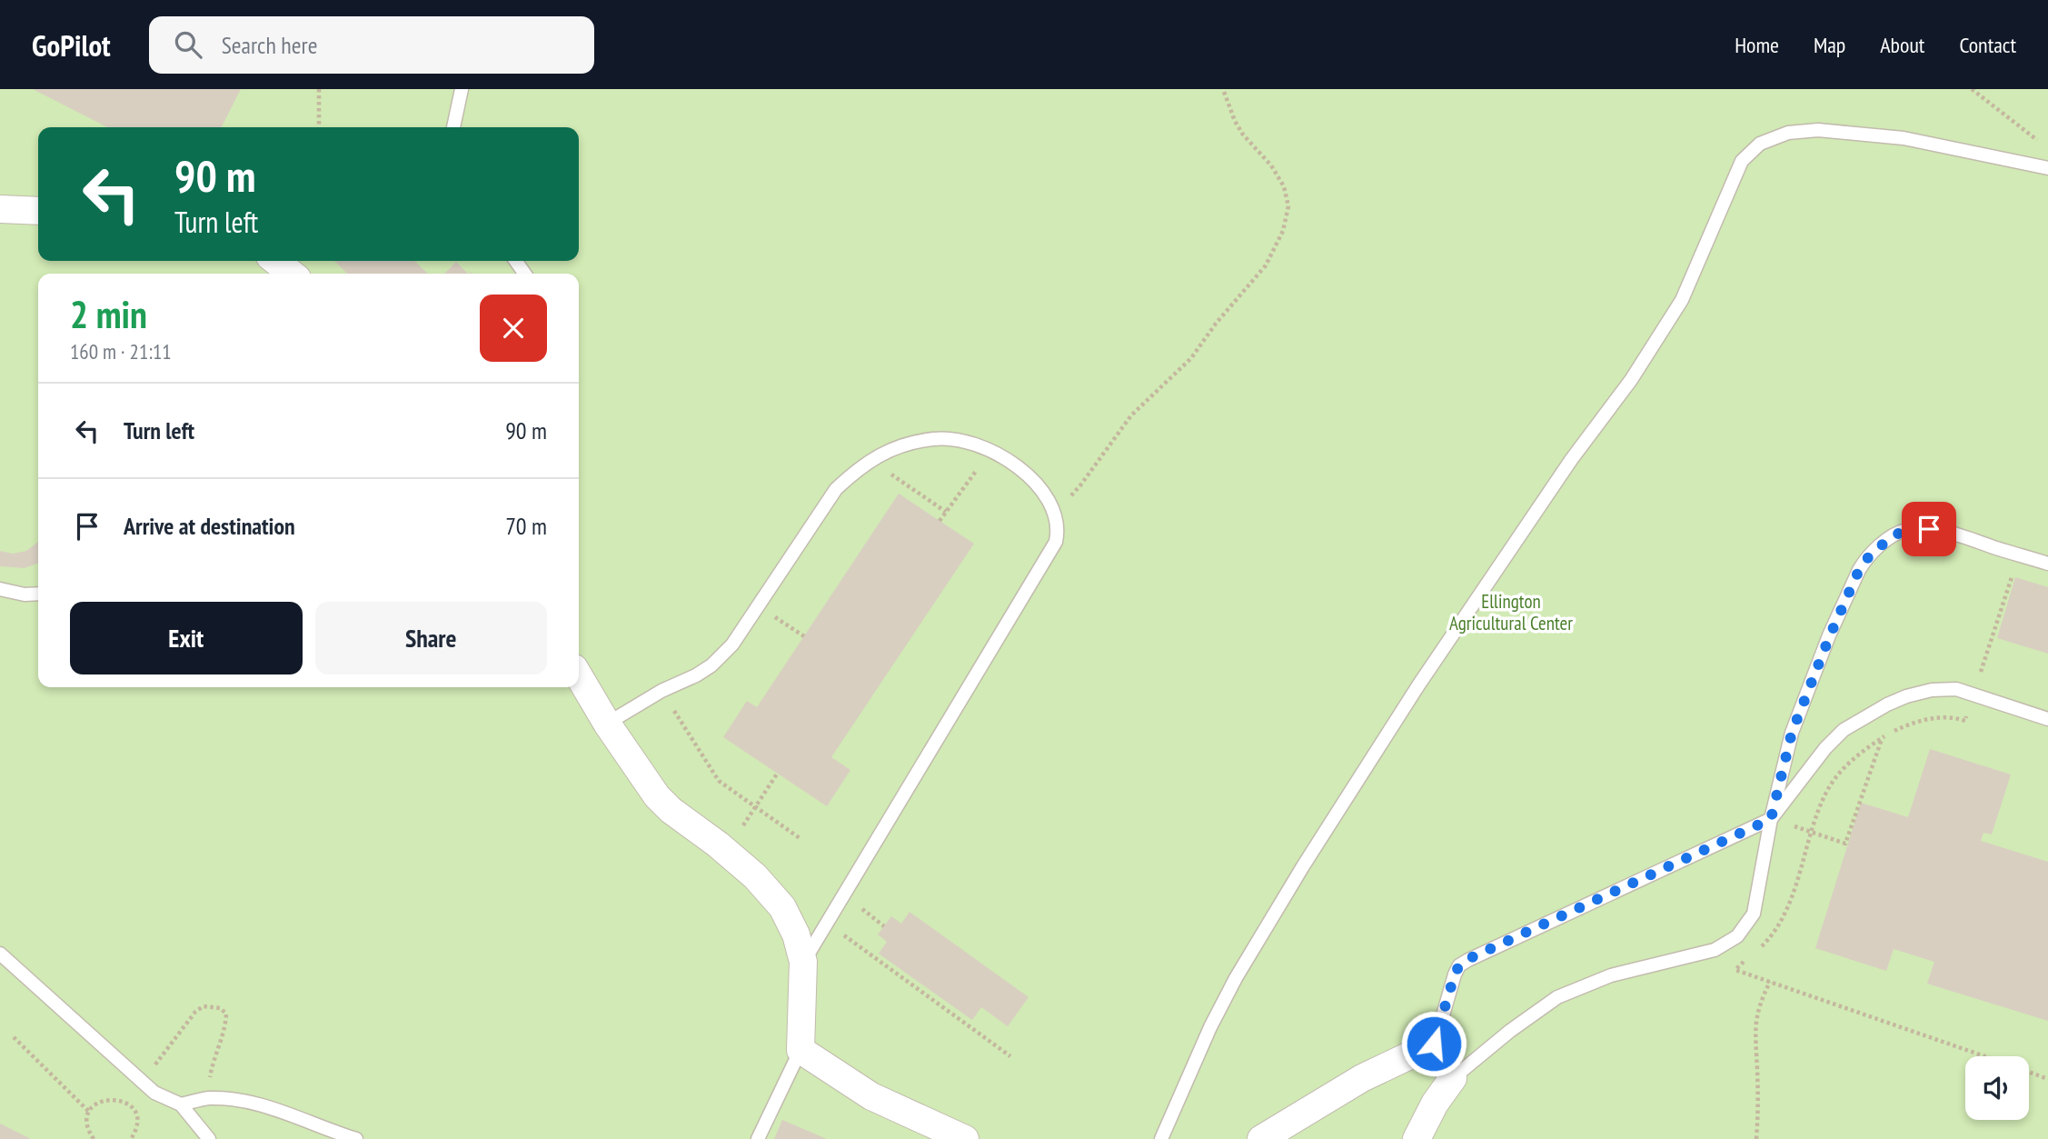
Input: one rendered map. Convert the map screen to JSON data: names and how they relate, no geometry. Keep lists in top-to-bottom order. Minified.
{"parks":["Ellington Agricultural Center"],"page":{"header":"GoPilot","search":"Search here","nav":["Home","Map","About","Contact"],"turn":["90 m","Turn left"],"heading":["2 min","160 m · 21:11"],"list":[{"name":"Turn left","value":"90 m"},{"name":"Arrive at destination","value":"70 m"}],"buttons":["Exit","Share"]}}
